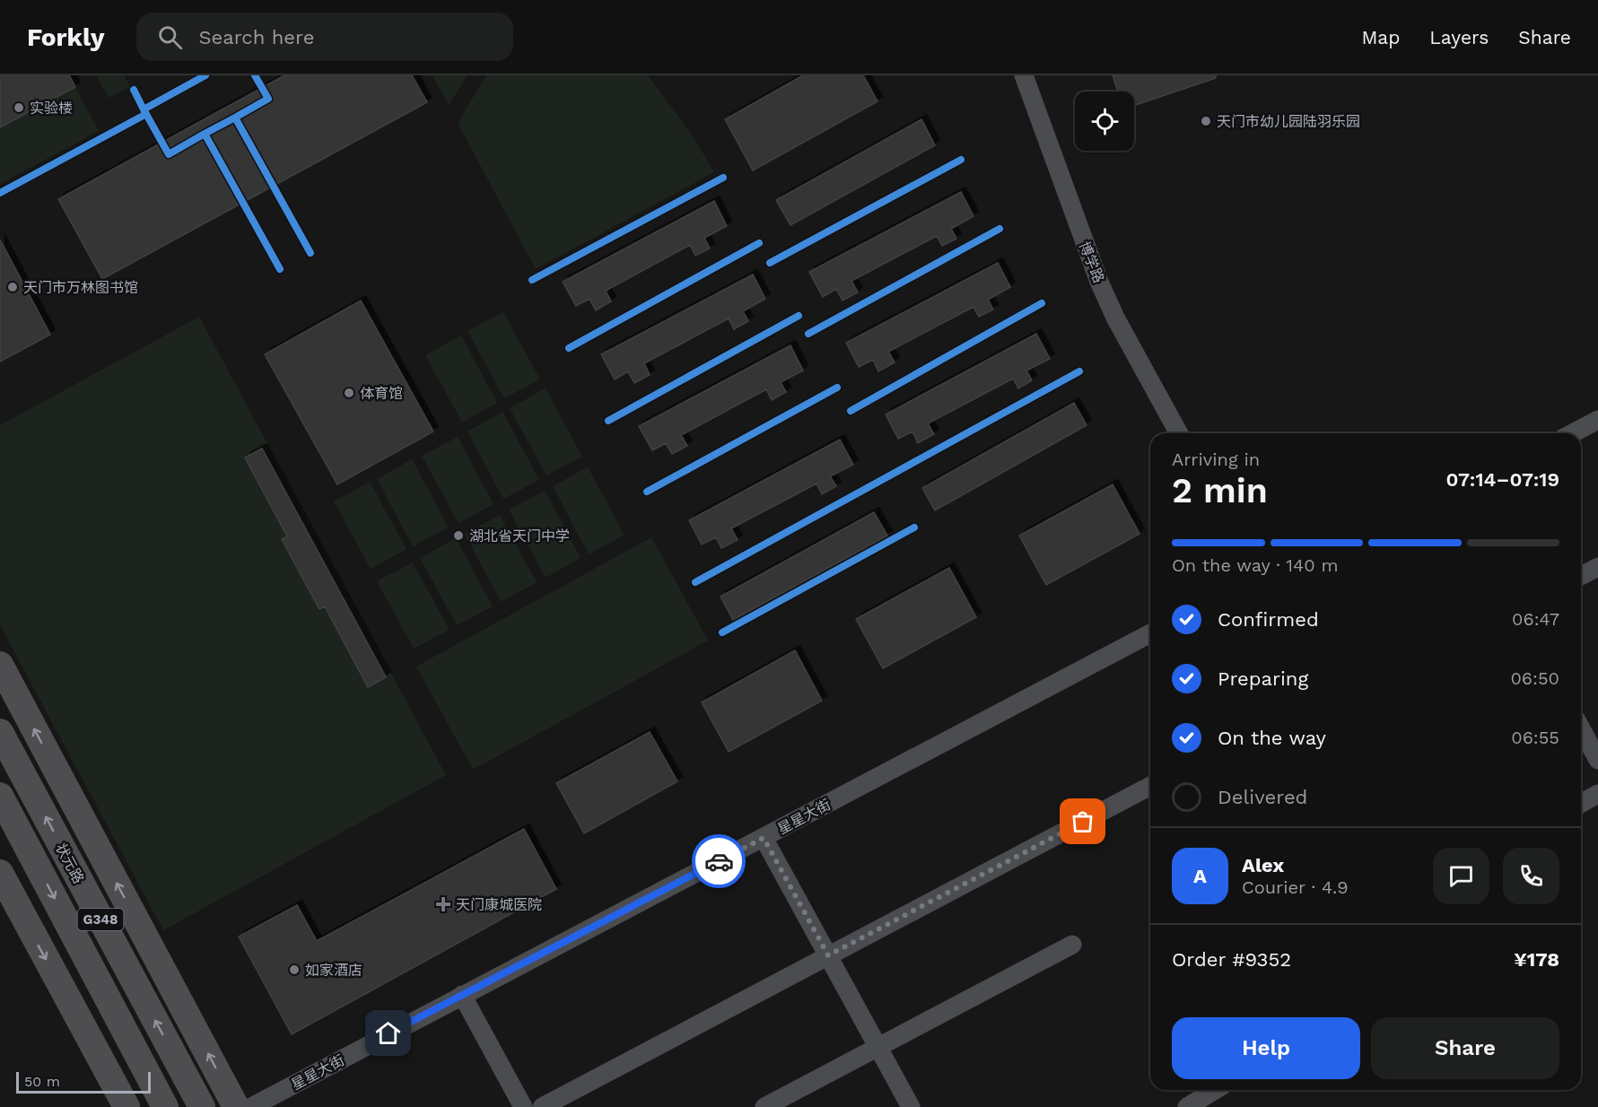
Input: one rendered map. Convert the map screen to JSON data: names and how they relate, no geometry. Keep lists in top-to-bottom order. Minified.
{"streets":{"highway":["状元路","G348"],"street":["博学路","星星大街"]},"places":{"other":["实验楼","天门市幼儿园陆羽乐园","天门市万林图书馆","体育馆","湖北省天门中学","如家酒店"],"health":["天门康城医院"]},"scale_bar":"50 m","page":{"header":"Forkly","search":"Search here","nav":["Map","Layers","Share"],"heading":["2 min","Arriving in","07:14–07:19"],"panel":["Alex","Courier · 4.9","Order #9352","¥178"],"bar":"On the way · 140 m","list":[["Confirmed","06:47"],["Preparing","06:50"],["On the way","06:55"],"Delivered"],"round":"A","buttons":["Help","Share"],"scale":"50 m"}}
